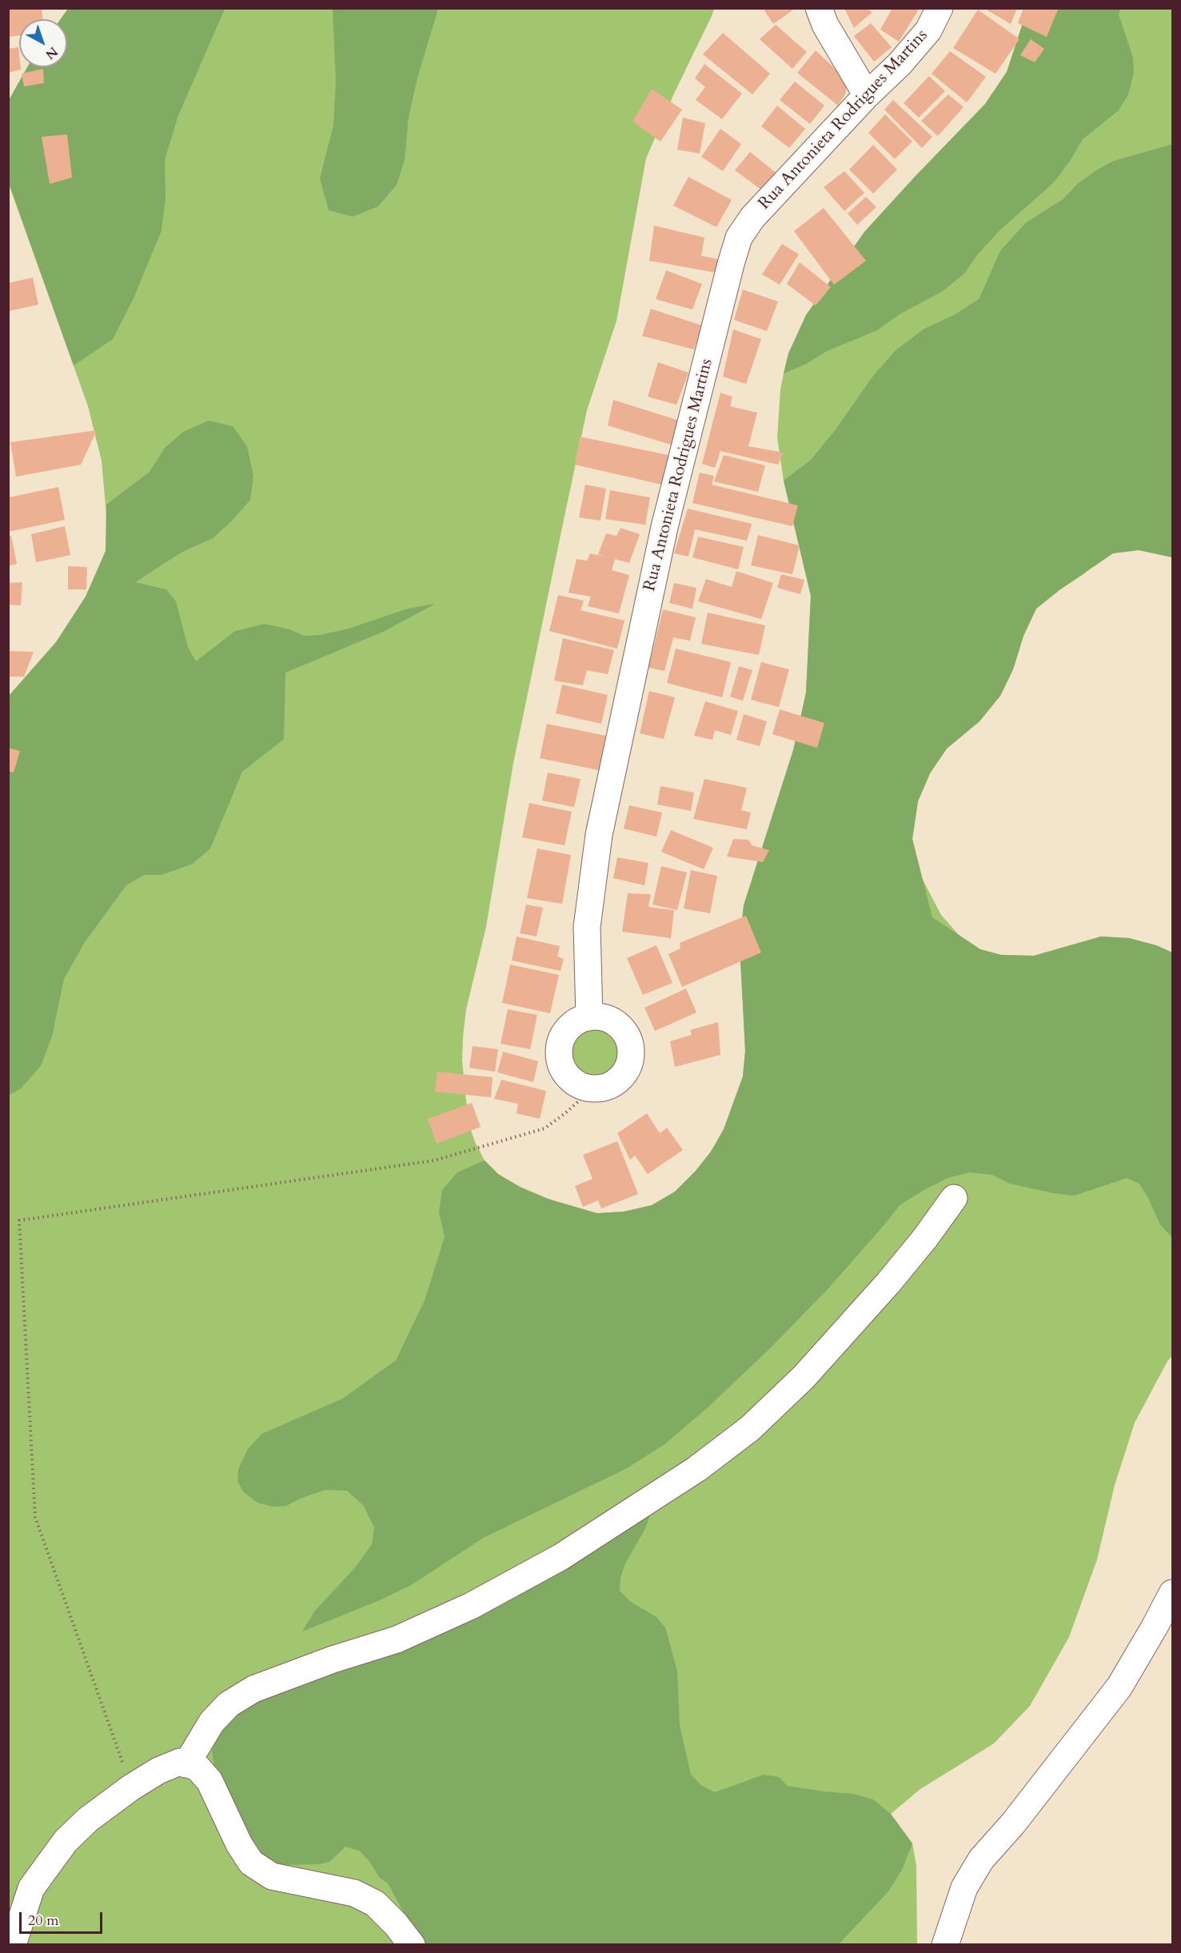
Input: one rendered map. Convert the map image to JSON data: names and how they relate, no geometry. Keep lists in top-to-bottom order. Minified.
{"streets":{"street":["Rua Antonieta Rodrigues Martins"]},"scale_bar":"20 m","north":"bottom right"}
